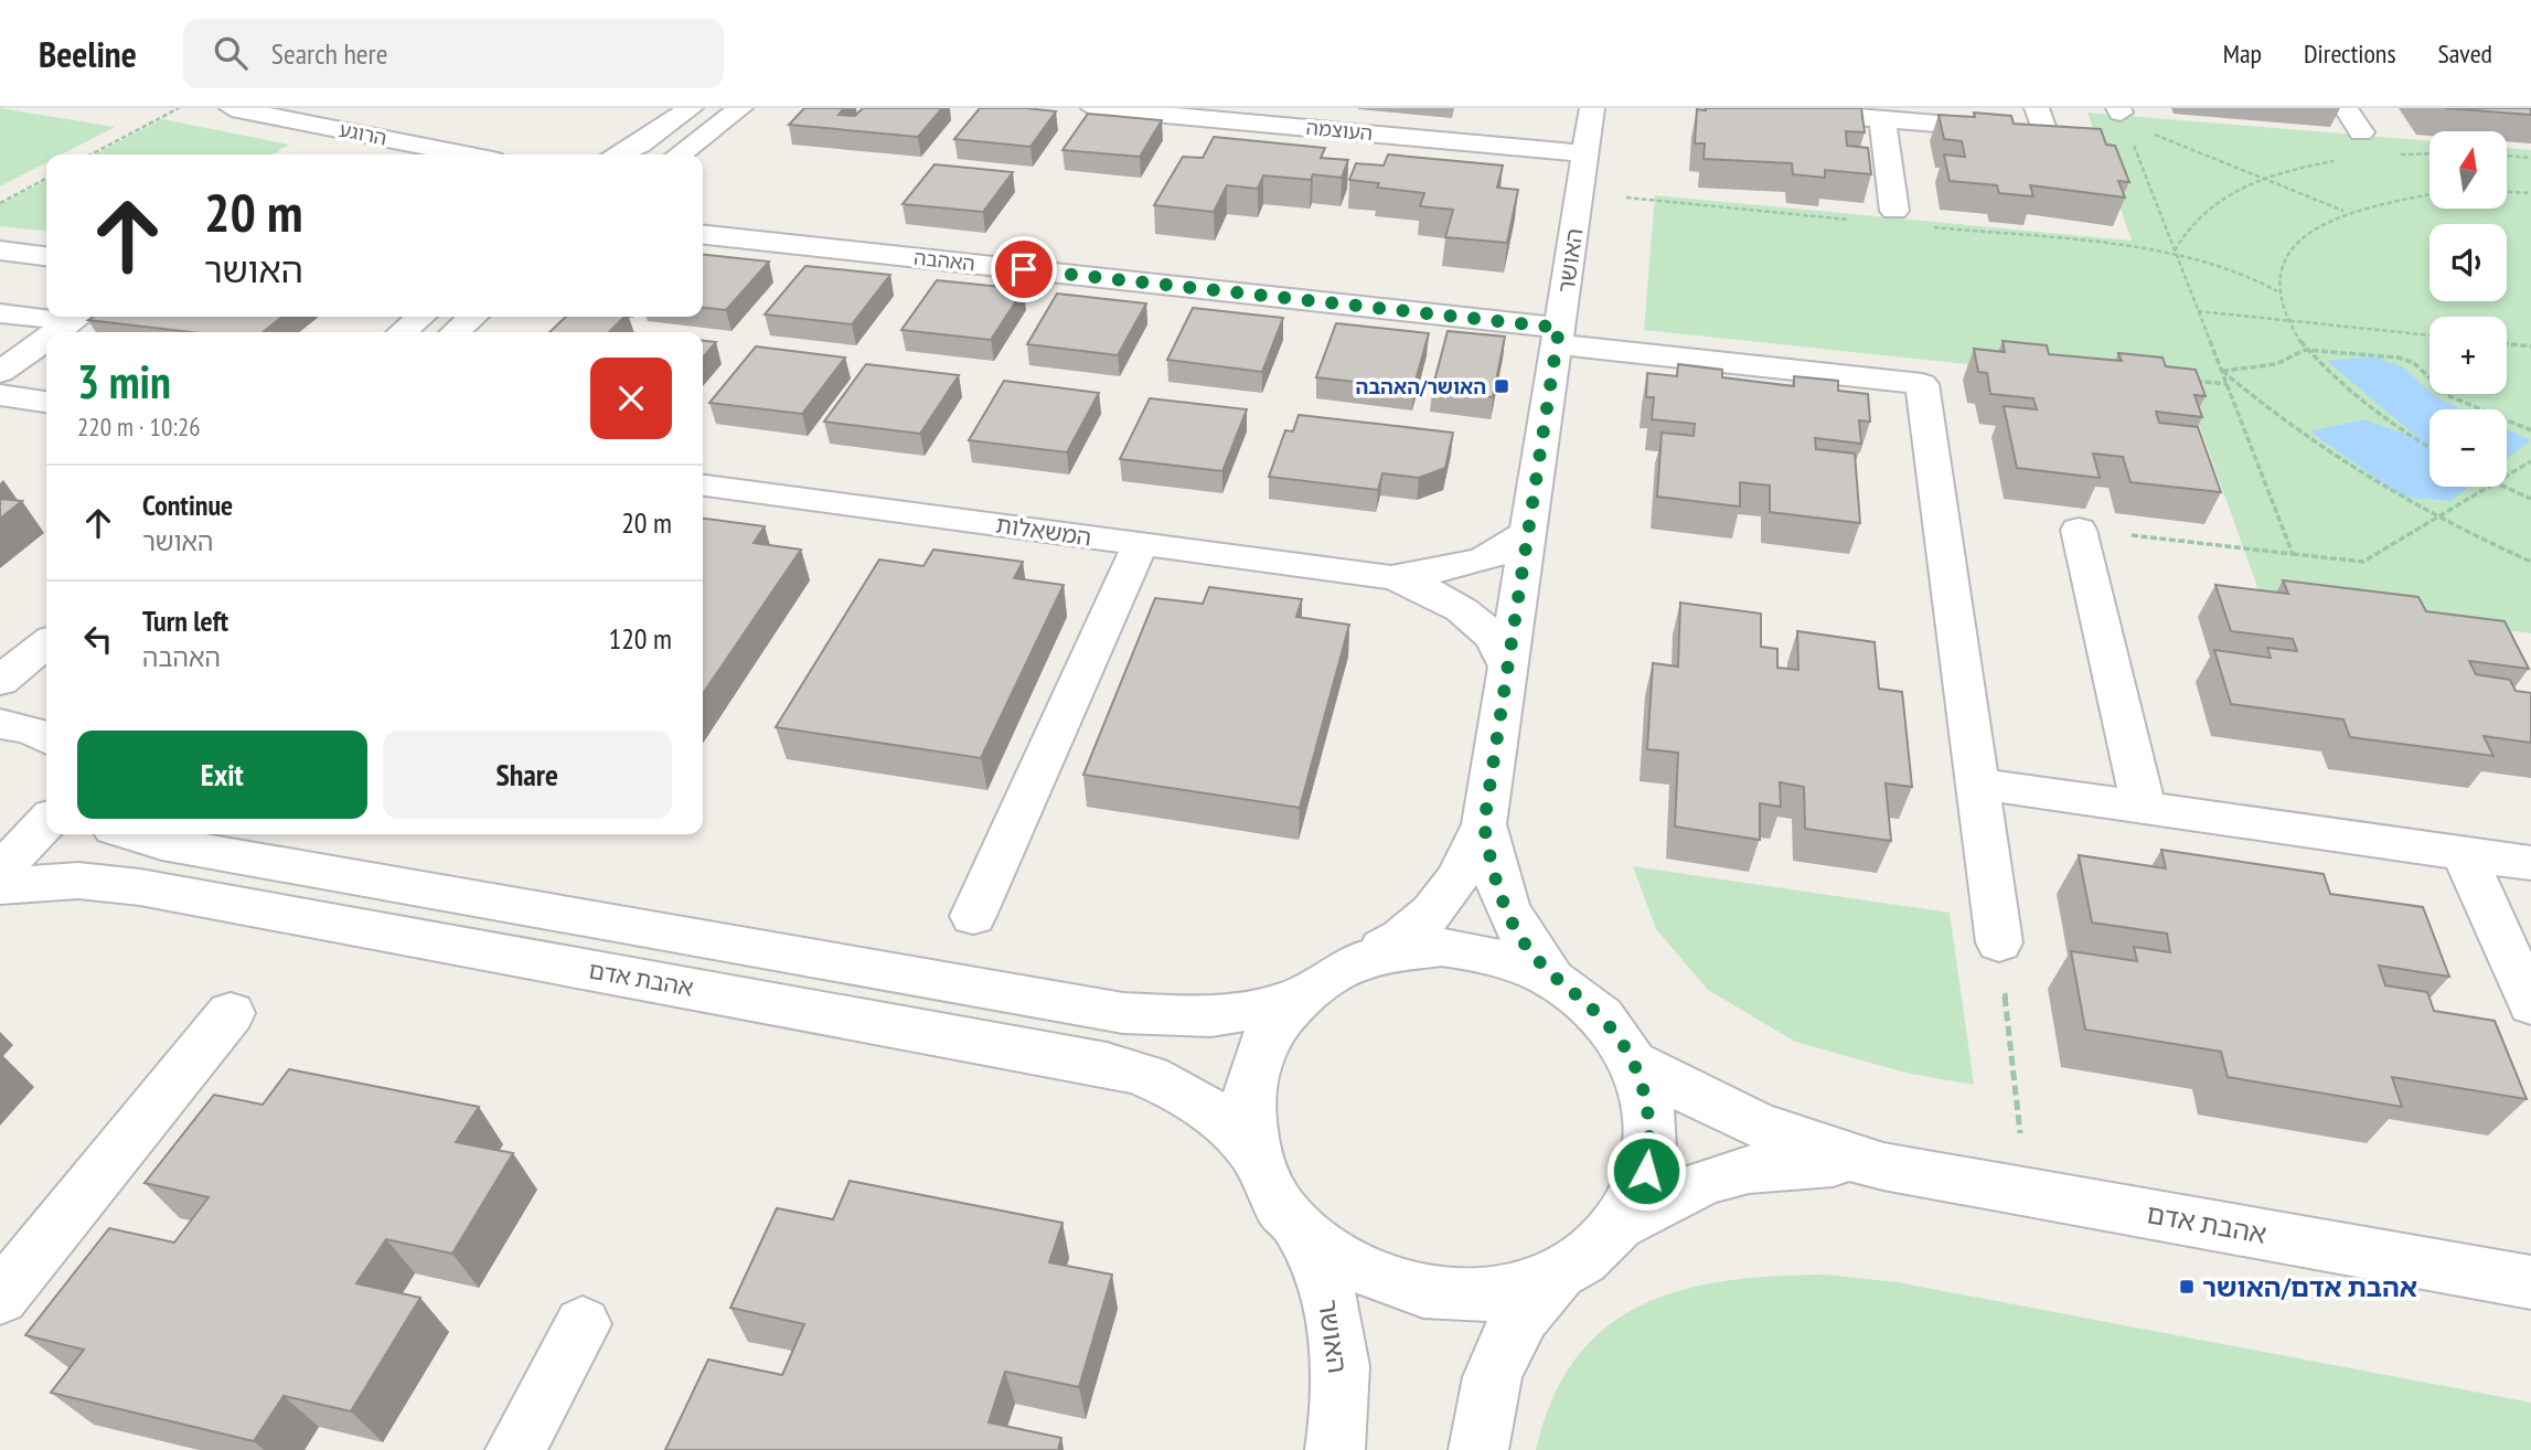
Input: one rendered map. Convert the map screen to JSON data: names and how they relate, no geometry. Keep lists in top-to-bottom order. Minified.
{"streets":{"street":["העוצמה","הרוגע","האהבה","האושר","המשאלות","אהבת אדם"]},"crossings":[["העוצמה","האושר"],["האהבה","האושר"],["האושר","המשאלות"]],"places":{"transit":["האושר/האהבה","אהבת אדם/האושר"]},"north":"top","page":{"header":"Beeline","search":"Search here","nav":["Map","Directions","Saved"],"map_buttons":["+","−"],"turn":["20 m","האושר"],"heading":["3 min","220 m · 10:26"],"list":[{"name":"Continue","note":"האושר","value":"20 m"},{"name":"Turn left","note":"האהבה","value":"120 m"}],"buttons":["Exit","Share"]}}
